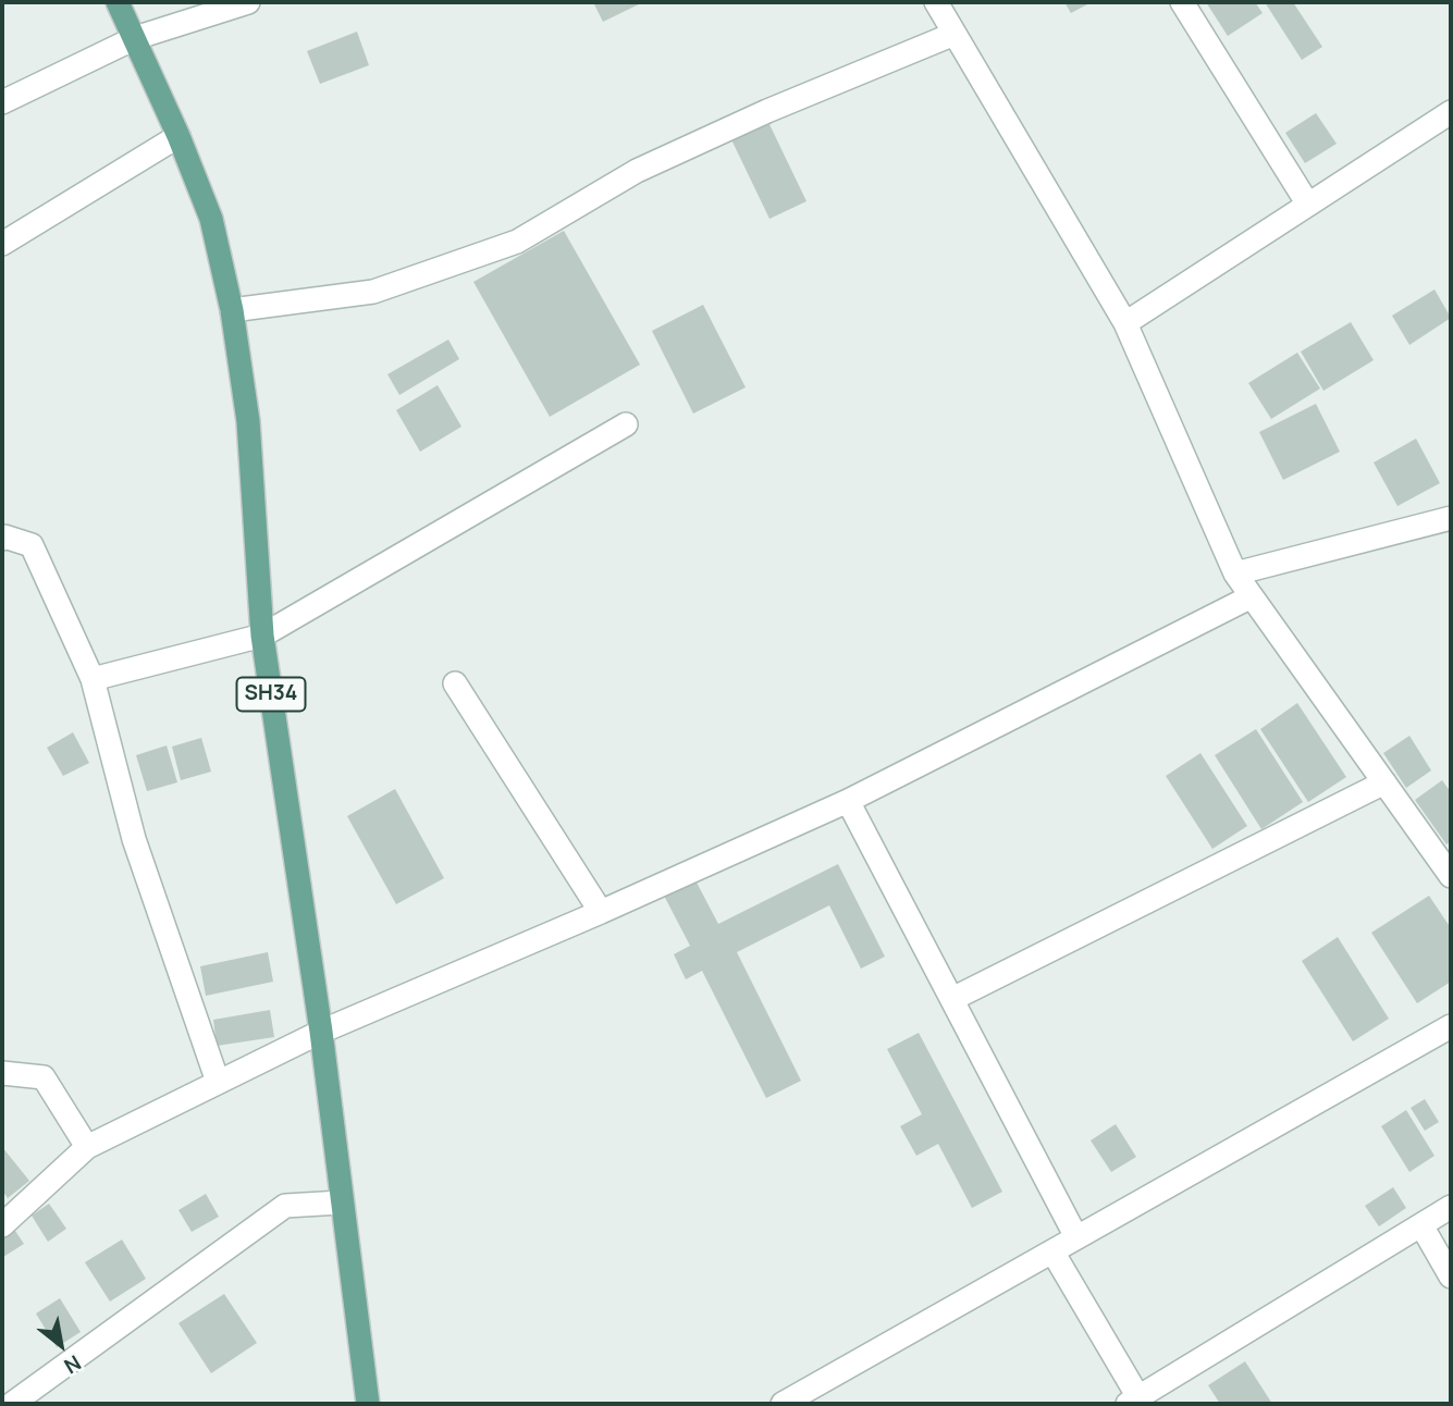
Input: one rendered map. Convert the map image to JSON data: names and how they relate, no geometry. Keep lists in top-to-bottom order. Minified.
{"streets":{"main road":["SH34"]},"north":"bottom right"}
